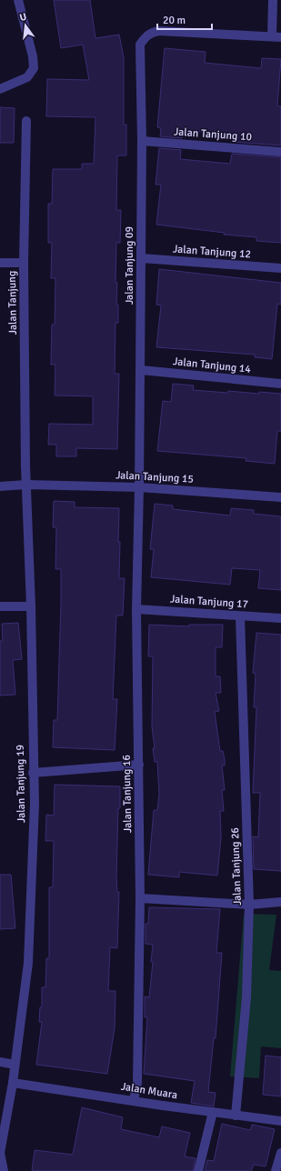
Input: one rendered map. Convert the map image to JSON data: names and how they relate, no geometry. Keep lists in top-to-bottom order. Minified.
{"streets":{"street":["Jalan Tanjung 10","Jalan Tanjung 12","Jalan Tanjung 09","Jalan Tanjung","Jalan Tanjung 14","Jalan Tanjung 15","Jalan Tanjung 17","Jalan Tanjung 19","Jalan Tanjung 16","Jalan Tanjung 26","Jalan Muara"]},"crossings":[["Jalan Tanjung 10","Jalan Tanjung 09"],["Jalan Tanjung 12","Jalan Tanjung 09"],["Jalan Tanjung 09","Jalan Tanjung 14"],["Jalan Tanjung 09","Jalan Tanjung 15"],["Jalan Tanjung 09","Jalan Tanjung 16"],["Jalan Tanjung","Jalan Tanjung 15"],["Jalan Tanjung","Jalan Tanjung 19"],["Jalan Tanjung 15","Jalan Tanjung 19"],["Jalan Tanjung 15","Jalan Tanjung 16"],["Jalan Tanjung 17","Jalan Tanjung 16"],["Jalan Tanjung 17","Jalan Tanjung 26"],["Jalan Tanjung 19","Jalan Muara"],["Jalan Tanjung 16","Jalan Muara"],["Jalan Tanjung 26","Jalan Muara"]],"scale_bar":"20 m","north":"top"}
